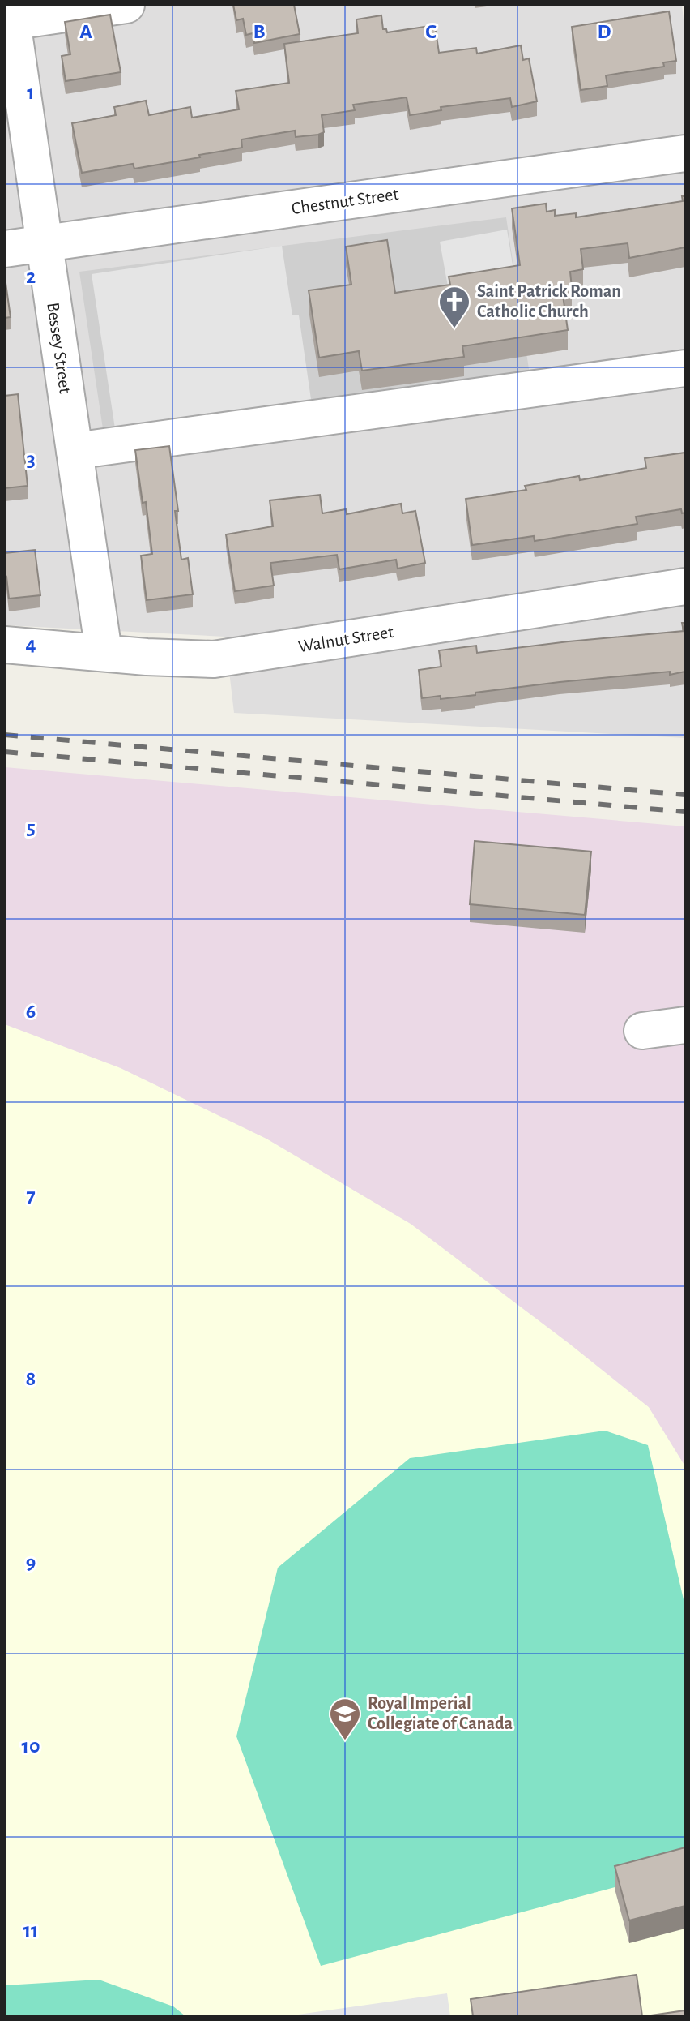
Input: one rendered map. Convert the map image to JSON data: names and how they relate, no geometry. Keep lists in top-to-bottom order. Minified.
{"streets":{"street":["Chestnut Street","Bessey Street","Walnut Street"]},"crossings":[["Chestnut Street","Bessey Street"],["Bessey Street","Walnut Street"]],"places":{"church":["Saint Patrick Roman Catholic Church"],"school or university":["Royal Imperial Collegiate of Canada"]},"grid":{"columns":["A","B","C","D"],"rows":["1","2","3","4","5","6","7","8","9","10","11"]}}
